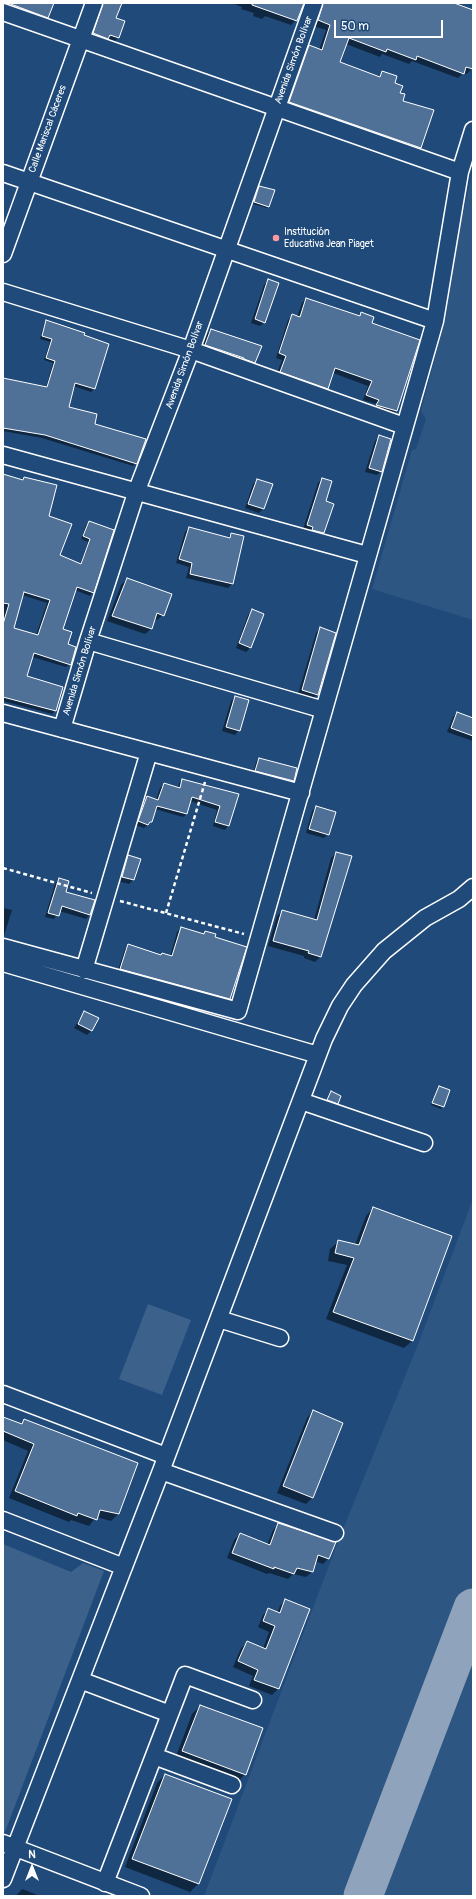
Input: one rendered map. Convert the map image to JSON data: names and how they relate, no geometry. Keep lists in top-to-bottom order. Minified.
{"streets":{"street":["Avenida Simón Bolívar","Calle Mariscal Cáceres"]},"places":["Institución Educativa Jean Piaget"],"scale_bar":"50 m","north":"top"}
